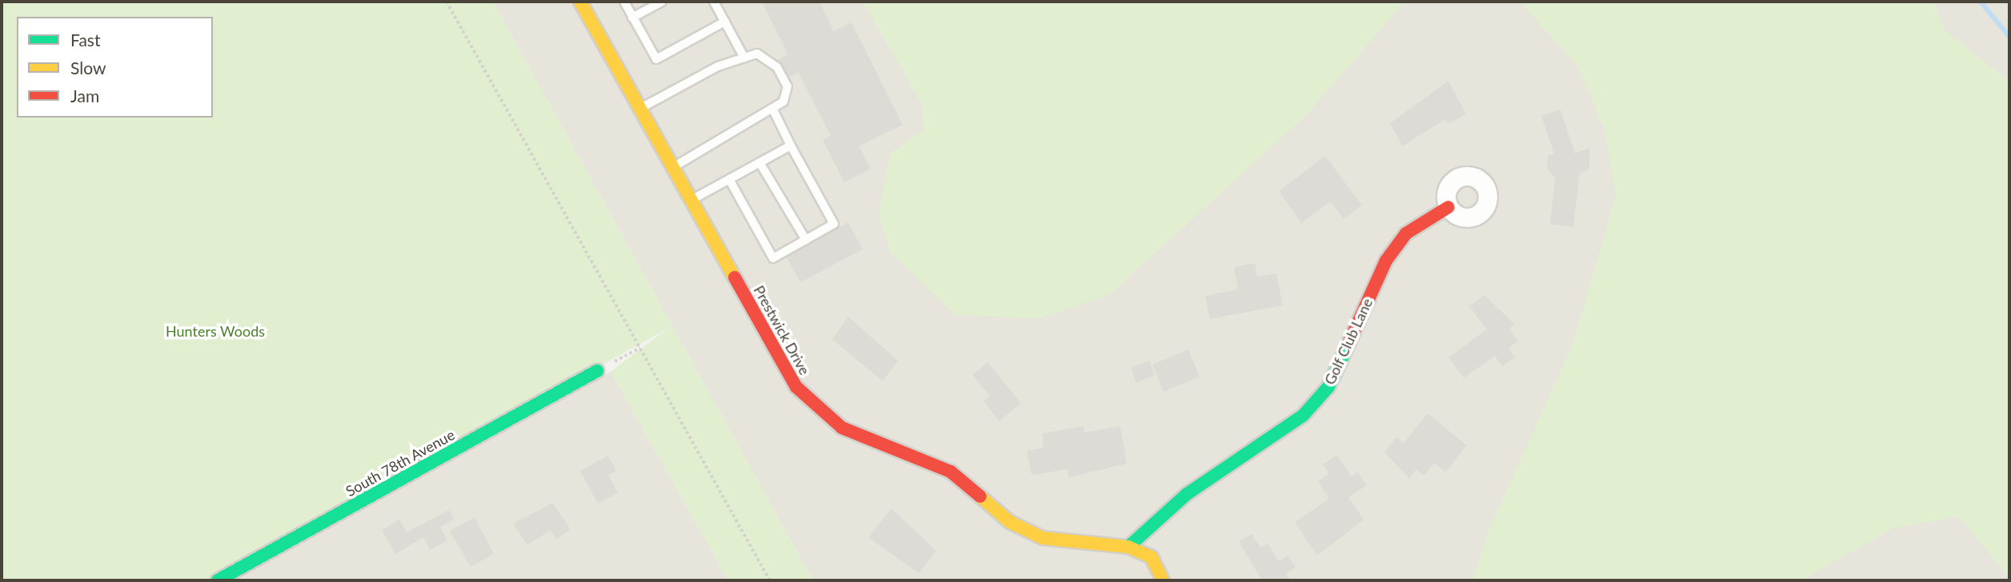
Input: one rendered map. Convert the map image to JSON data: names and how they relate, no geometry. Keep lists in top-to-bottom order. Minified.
{"streets":{"street":["Prestwick Drive","Golf Club Lane","South 78th Avenue"]},"crossings":[["Prestwick Drive","Golf Club Lane"]],"parks":["Hunters Woods"],"legend":["Fast","Slow","Jam"]}
